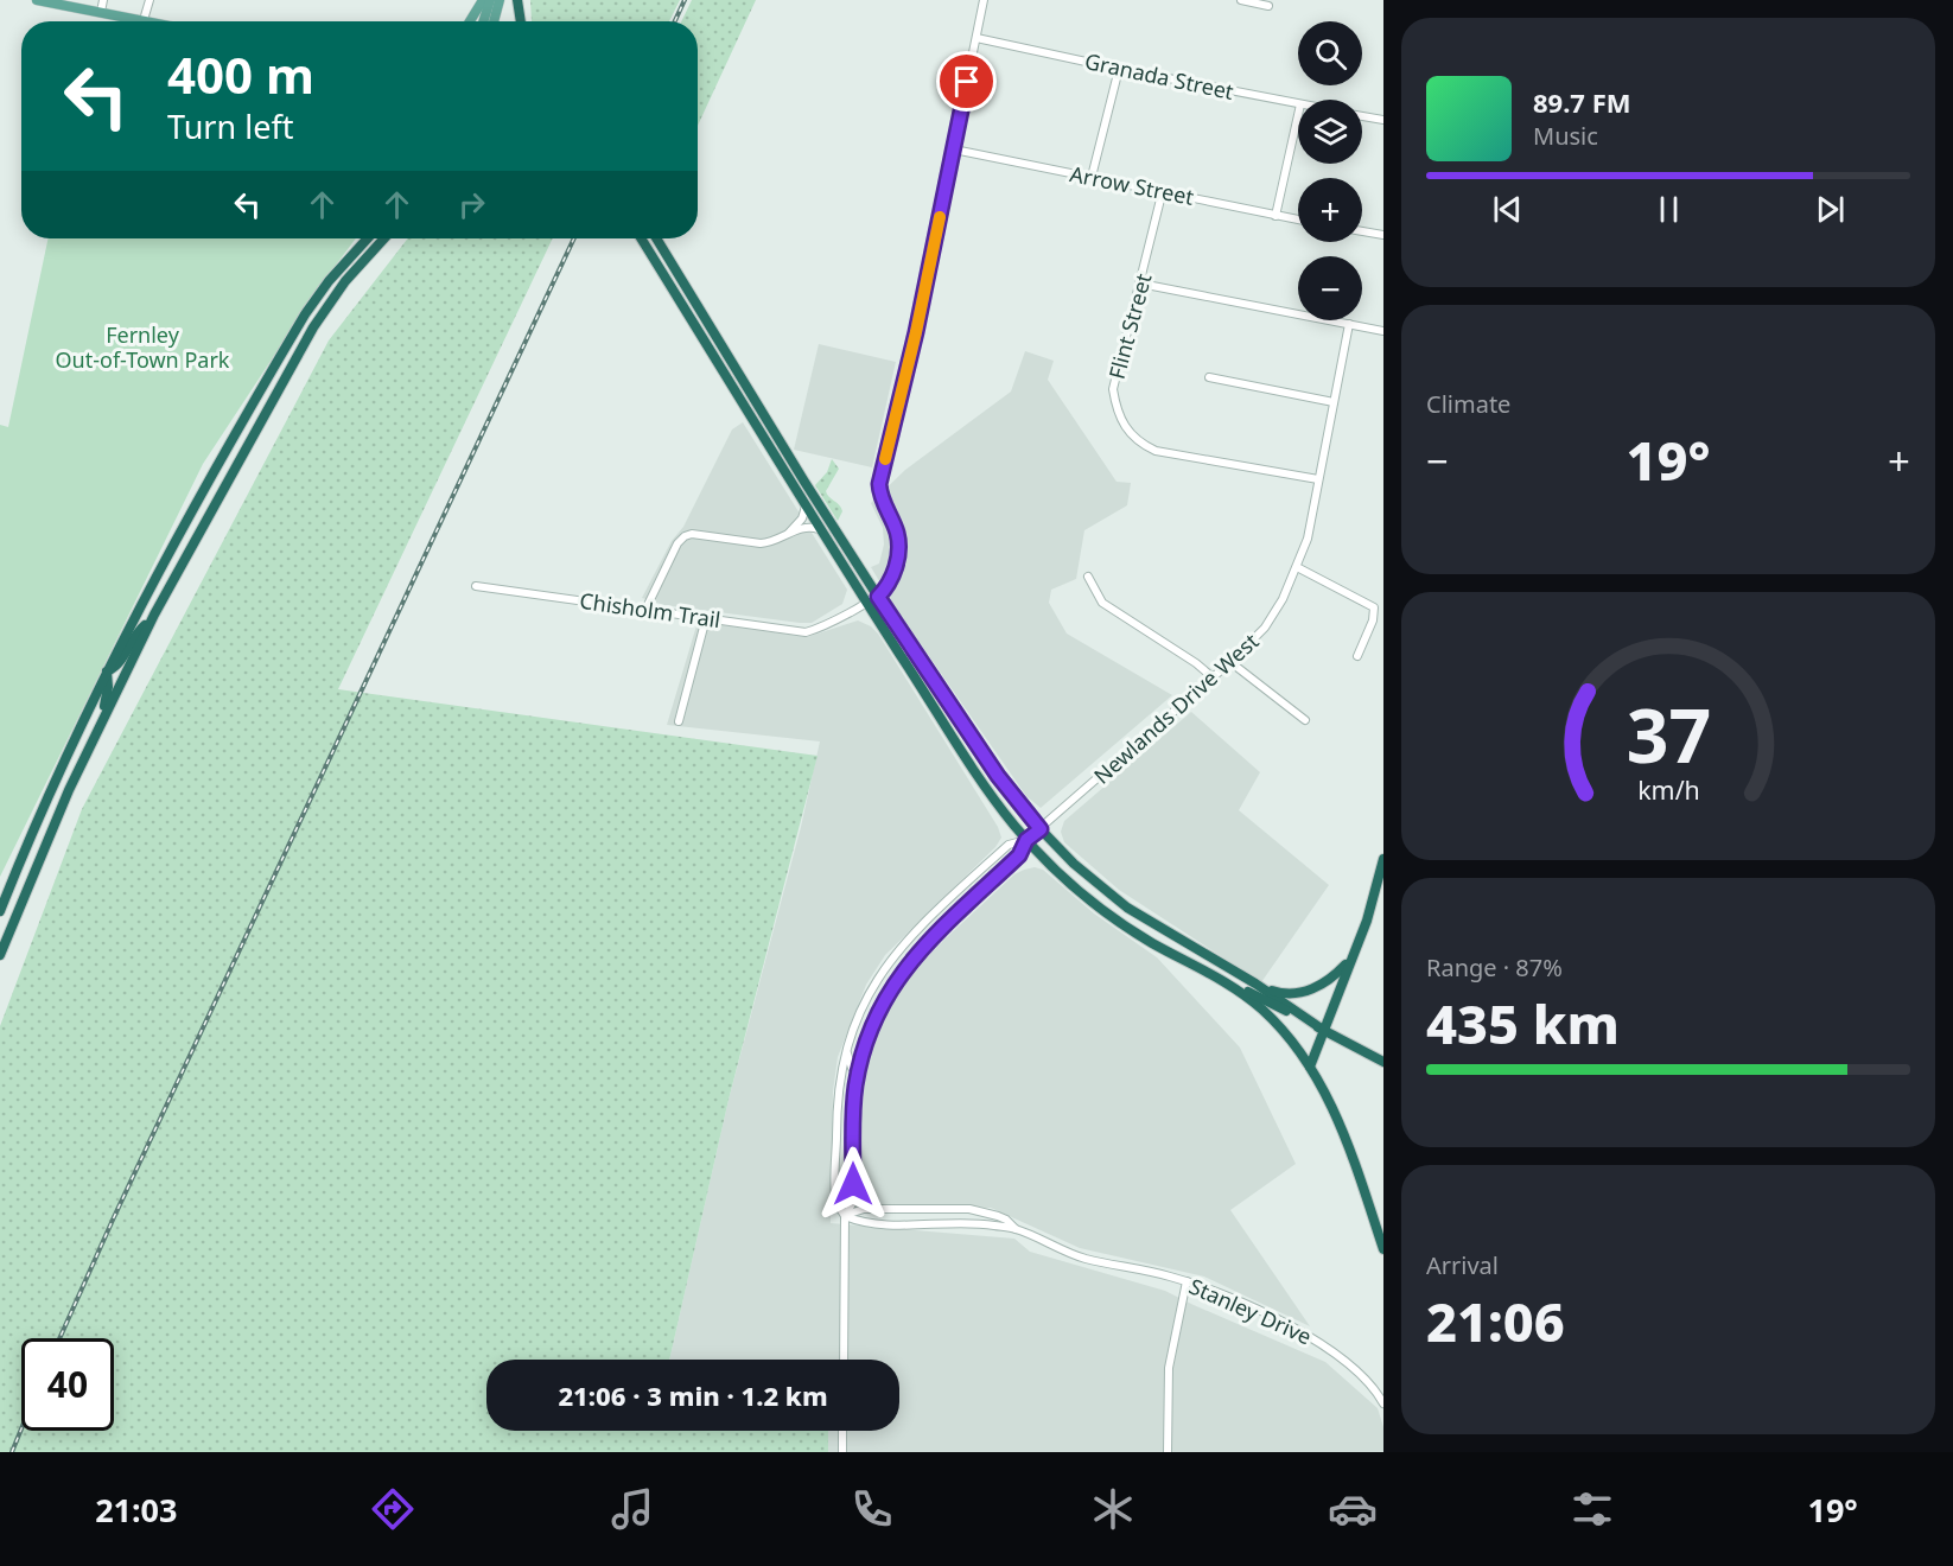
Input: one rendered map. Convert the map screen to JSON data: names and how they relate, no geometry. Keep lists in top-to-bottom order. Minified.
{"streets":{"street":["Granada Street","Arrow Street","Flint Street","Chisholm Trail","Newlands Drive West","Stanley Drive"]},"crossings":[["Arrow Street","Flint Street"],["Flint Street","Newlands Drive West"]],"parks":["Fernley Out-of-Town Park"],"page":{"map_buttons":["+","−"],"turn":["400 m","Turn left"],"song":["89.7 FM","Music"],"tile":["Climate",["Range · 87%","435 km"],["Arrival","21:06"]],"heat":["−","19°","+"],"limit":"40","trip":"21:06 · 3 min · 1.2 km","tabs":["21:03","19°"],"gauge":["37","km/h"]}}
